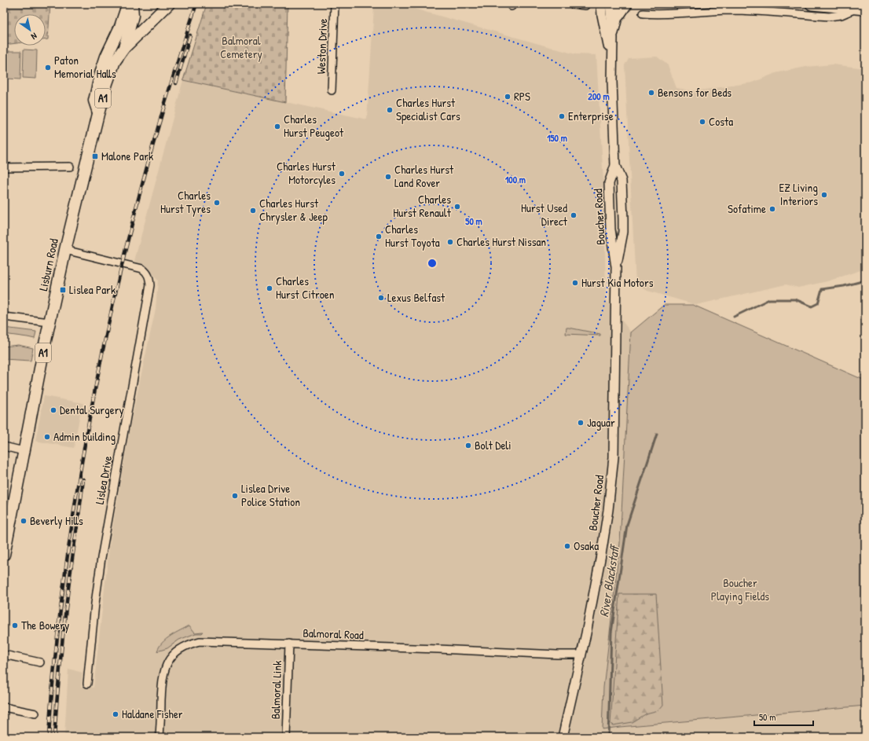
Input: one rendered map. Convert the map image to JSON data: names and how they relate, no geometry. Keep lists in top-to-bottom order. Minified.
{"streets":{"main road":["A1","Lisburn Road"],"street":["Weston Drive","Boucher Road","Lislea Drive","Balmoral Road","Balmoral Link"]},"crossings":[["A1","Lisburn Road"],["Boucher Road","Balmoral Road"],["Lisburn Road","Lislea Drive"],["Balmoral Road","Balmoral Link"]],"water":["River Blackstaff"],"parks":["Balmoral Cemetery","Boucher Playing Fields"],"places":{"other":["Paton Memorial Halls","Bensons for Beds","RPS","Charles Hurst Specialist Cars","Enterprise","Costa","Charles Hurst Peugeot","Charles Hurst Motorcyles","Charles Hurst Land Rover","EZ Living Interiors","Charles Hurst Tyres","Charles Hurst Renault","Sofatime","Charles Hurst Chrysler & Jeep","Hurst Used Direct","Charles Hurst Toyota","Charles Hurst Nissan","Hurst Kia Motors","Charles Hurst Citroen","Lexus Belfast","Dental Surgery","Jaguar","Admin building","Bolt Deli","Lislea Drive Police Station","Beverly Hills","Osaka","The Bowery","Haldane Fisher"],"transit":["Malone Park","Lislea Park"]},"scale_bar":"50 m","north":"bottom right","rings":["200 m","150 m","100 m","50 m"]}
